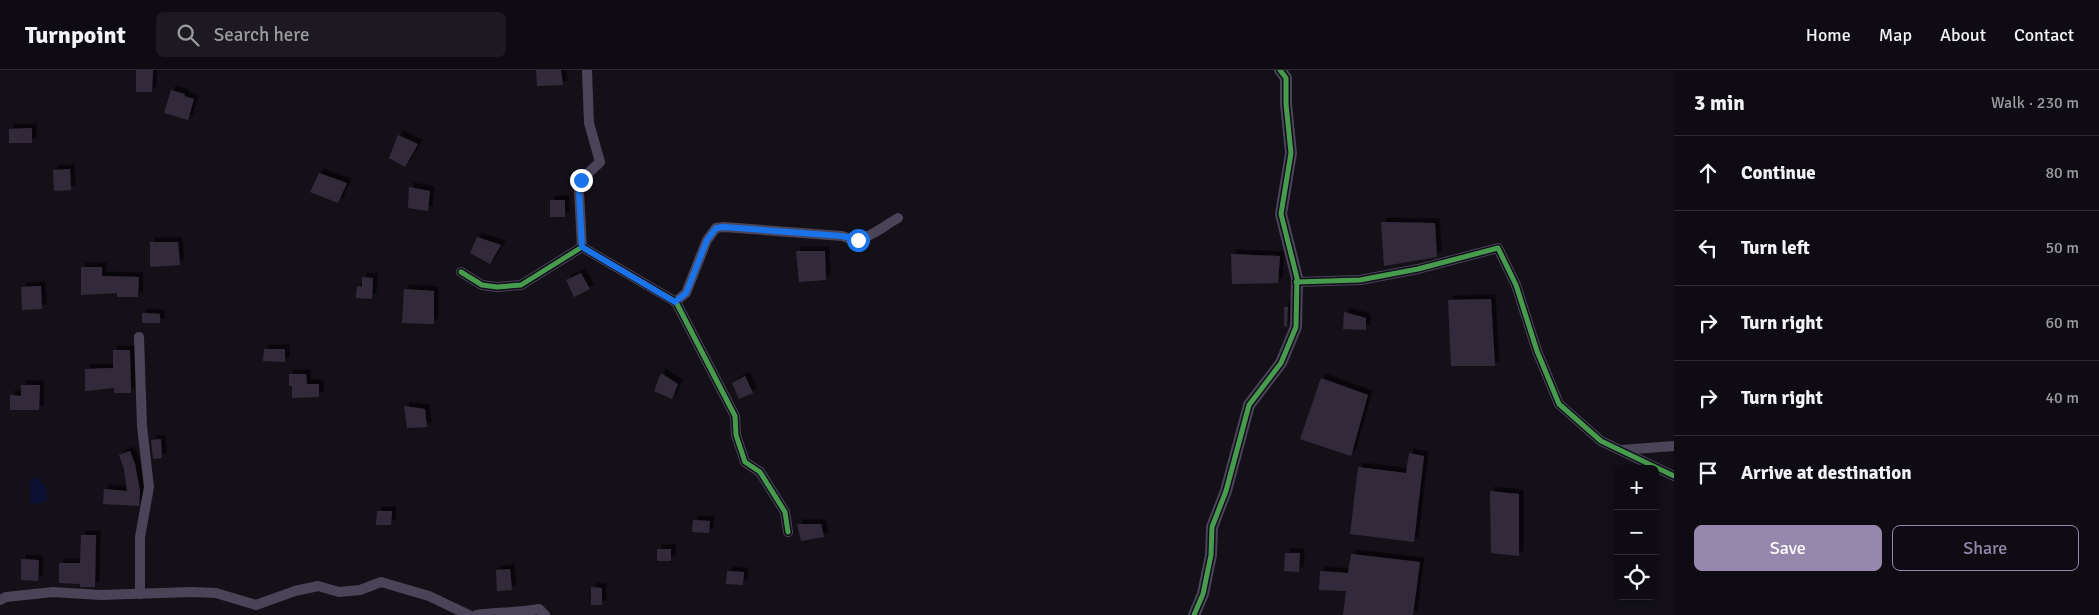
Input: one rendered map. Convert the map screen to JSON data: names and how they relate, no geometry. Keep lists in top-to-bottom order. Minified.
{"page":{"header":"Turnpoint","search":"Search here","nav":["Home","Map","About","Contact"],"heading":["3 min","Walk · 230 m"],"list":[["Continue","80 m"],["Turn left","50 m"],["Turn right","60 m"],["Turn right","40 m"],"Arrive at destination"],"map_buttons":["+","−"],"buttons":["Save","Share"]}}
